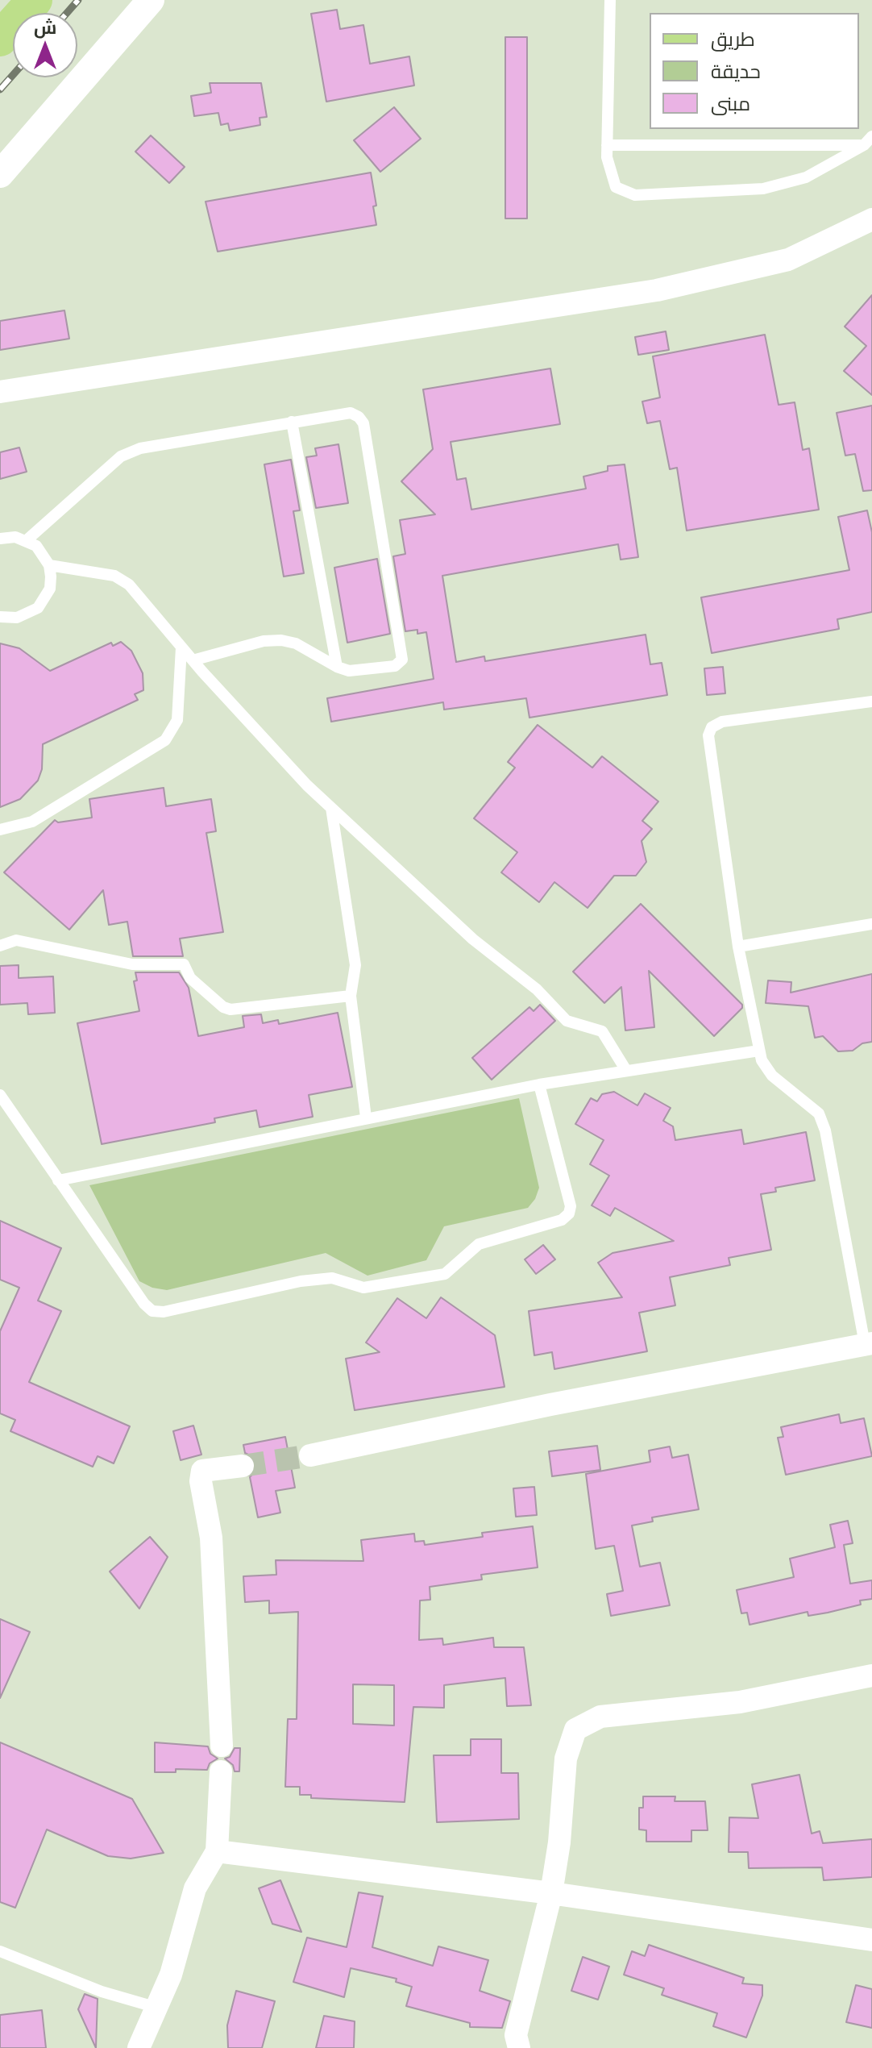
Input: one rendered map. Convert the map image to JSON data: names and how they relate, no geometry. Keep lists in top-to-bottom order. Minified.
{"legend":["طريق","حديقة","مبنى"],"north":"top"}
